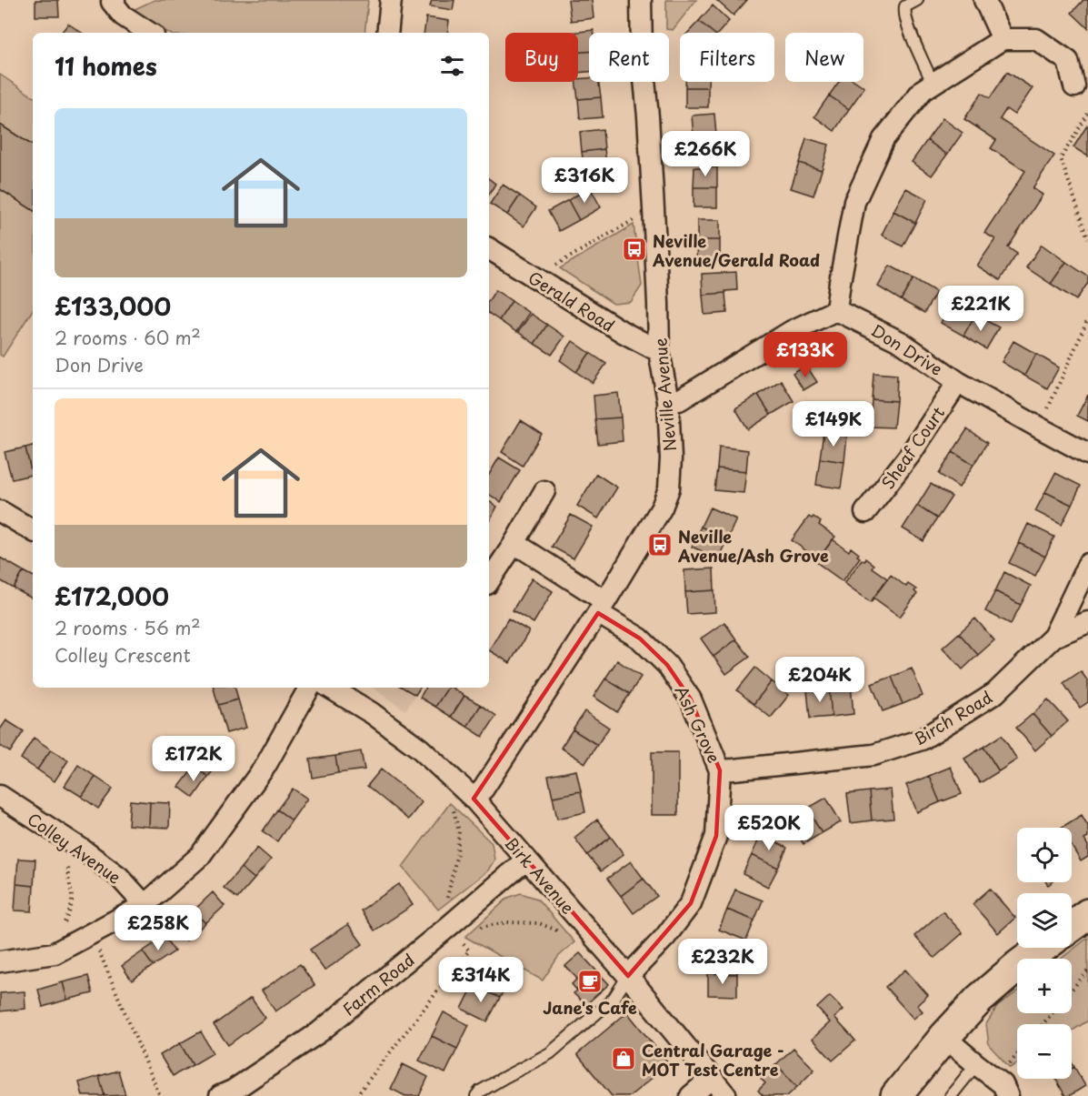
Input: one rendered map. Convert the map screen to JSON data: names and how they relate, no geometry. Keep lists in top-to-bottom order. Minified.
{"streets":{"street":["Gerald Road","Don Drive","Neville Avenue","Sheaf Court","Birch Road","Ash Grove","Colley Avenue","Birk Avenue","Farm Road"]},"crossings":[["Gerald Road","Neville Avenue"],["Don Drive","Sheaf Court"],["Neville Avenue","Ash Grove"],["Neville Avenue","Birk Avenue"],["Birch Road","Ash Grove"],["Ash Grove","Birk Avenue"],["Birk Avenue","Farm Road"]],"places":{"bus stop":["Neville Avenue/Gerald Road","Neville Avenue/Ash Grove"],"cafe":["Jane's Cafe"],"shop":["Central Garage - MOT Test Centre"]},"page":{"chip":["Buy","Rent","Filters","New"],"heading":"11 homes","list":[{"name":"£133,000","note":"2 rooms · 60 m² · Don Drive"},{"name":"£172,000","note":"2 rooms · 56 m² · Colley Crescent"}],"price":["£266K","£316K","£221K","£133K","£149K","£204K","£172K","£520K","£258K","£232K","£314K"],"map_buttons":["+","−"]}}
